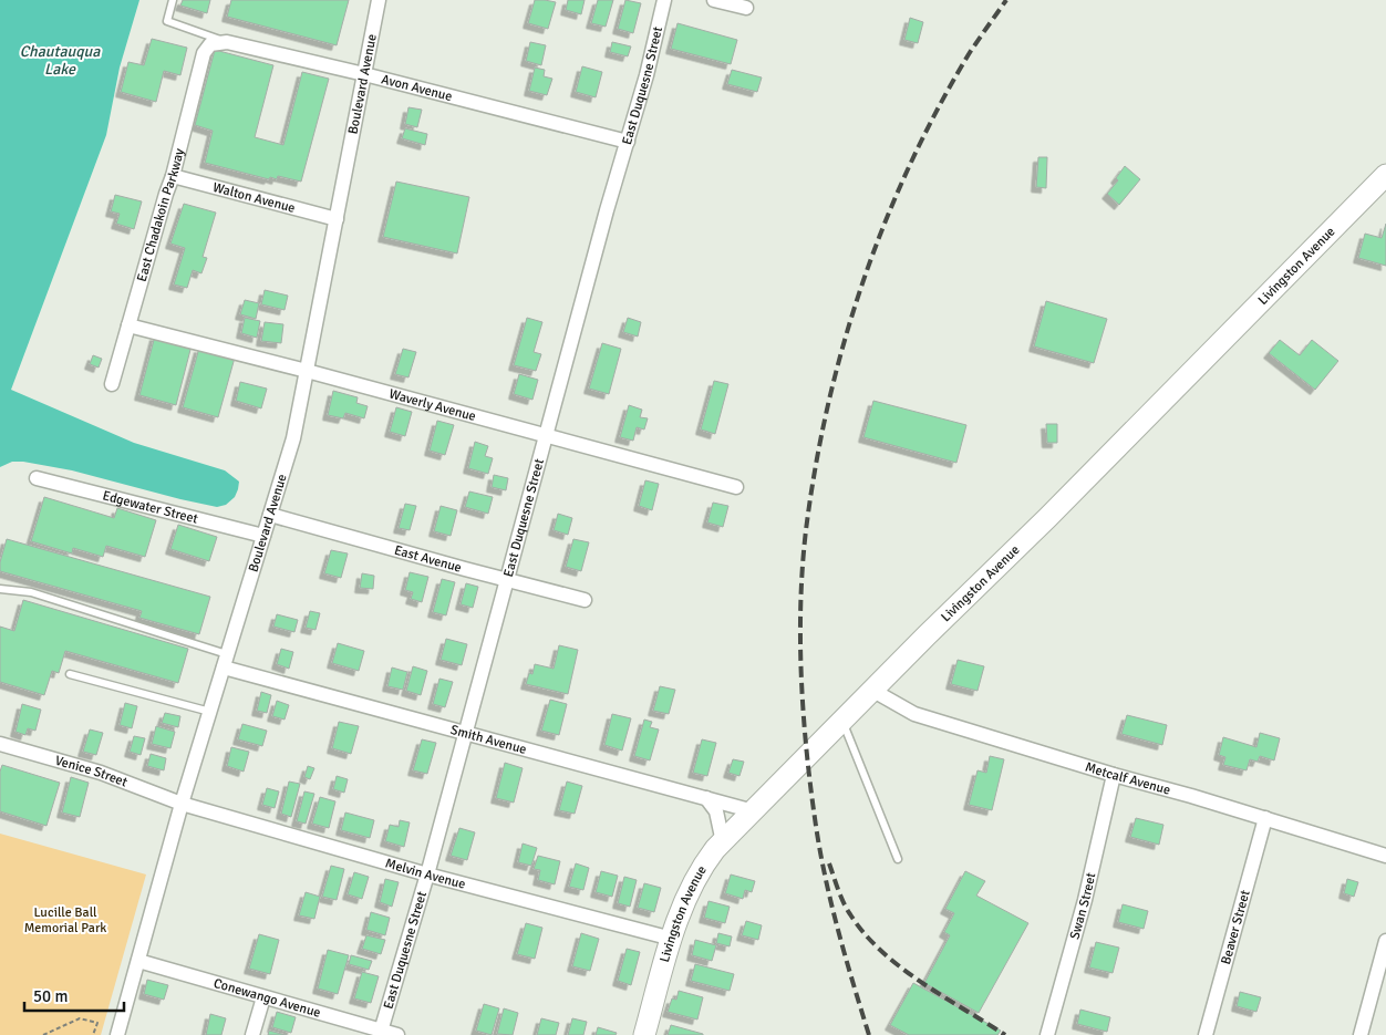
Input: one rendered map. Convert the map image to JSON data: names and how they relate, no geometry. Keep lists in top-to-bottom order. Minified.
{"streets":{"street":["Boulevard Avenue","East Duquesne Street","Avon Avenue","Walton Avenue","East Chadakoin Parkway","Livingston Avenue","Waverly Avenue","Edgewater Street","East Avenue","Smith Avenue","Venice Street","Metcalf Avenue","Melvin Avenue","Swan Street","Beaver Street","Conewango Avenue"]},"crossings":[["Boulevard Avenue","Avon Avenue"],["Boulevard Avenue","Walton Avenue"],["Boulevard Avenue","Waverly Avenue"],["Boulevard Avenue","Edgewater Street"],["Boulevard Avenue","East Avenue"],["Boulevard Avenue","Smith Avenue"],["Boulevard Avenue","Venice Street"],["Boulevard Avenue","Melvin Avenue"],["Boulevard Avenue","Conewango Avenue"],["East Duquesne Street","Avon Avenue"],["East Duquesne Street","Waverly Avenue"],["East Duquesne Street","East Avenue"],["East Duquesne Street","Smith Avenue"],["East Duquesne Street","Melvin Avenue"],["East Duquesne Street","Conewango Avenue"],["Avon Avenue","East Chadakoin Parkway"],["Walton Avenue","East Chadakoin Parkway"],["East Chadakoin Parkway","Waverly Avenue"],["Livingston Avenue","Smith Avenue"],["Livingston Avenue","Metcalf Avenue"],["Livingston Avenue","Melvin Avenue"],["Venice Street","Melvin Avenue"],["Metcalf Avenue","Swan Street"],["Metcalf Avenue","Beaver Street"]],"water":["Chautauqua Lake"],"parks":["Lucille Ball Memorial Park"],"scale_bar":"50 m"}
